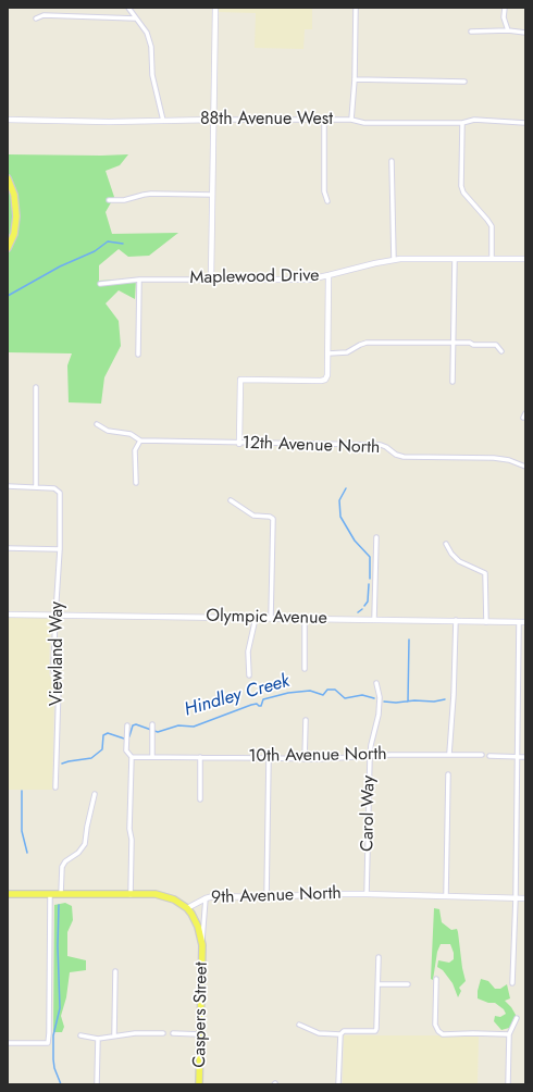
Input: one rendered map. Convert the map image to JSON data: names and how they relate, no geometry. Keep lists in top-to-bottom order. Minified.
{"streets":{"main road":["9th Avenue North","Caspers Street"],"street":["88th Avenue West","Maplewood Drive","12th Avenue North","Olympic Avenue","Viewland Way","10th Avenue North","Carol Way"]},"crossings":[["Olympic Avenue","Viewland Way"],["10th Avenue North","Carol Way"],["Carol Way","9th Avenue North"],["9th Avenue North","Caspers Street"]],"water":["Hindley Creek"]}
